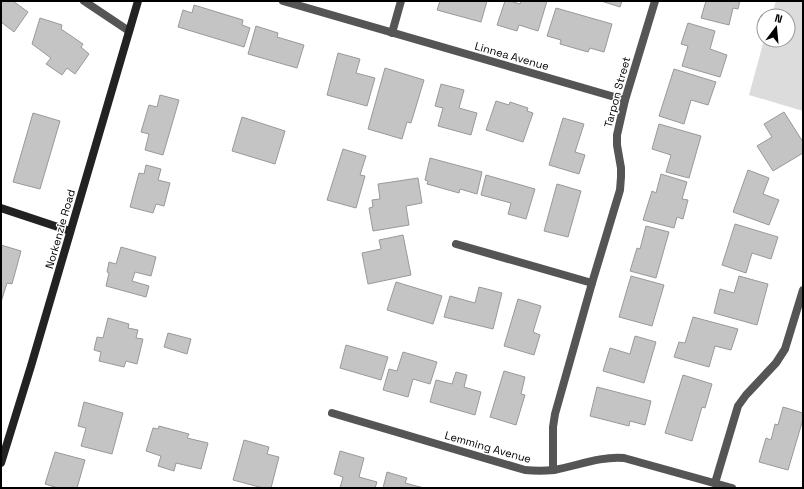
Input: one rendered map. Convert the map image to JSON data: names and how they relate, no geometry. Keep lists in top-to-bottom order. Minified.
{"streets":{"street":["Linnea Avenue","Tarpon Street","Norkenzie Road","Lemming Avenue"]},"crossings":[["Linnea Avenue","Tarpon Street"],["Tarpon Street","Lemming Avenue"]],"north":"top"}
